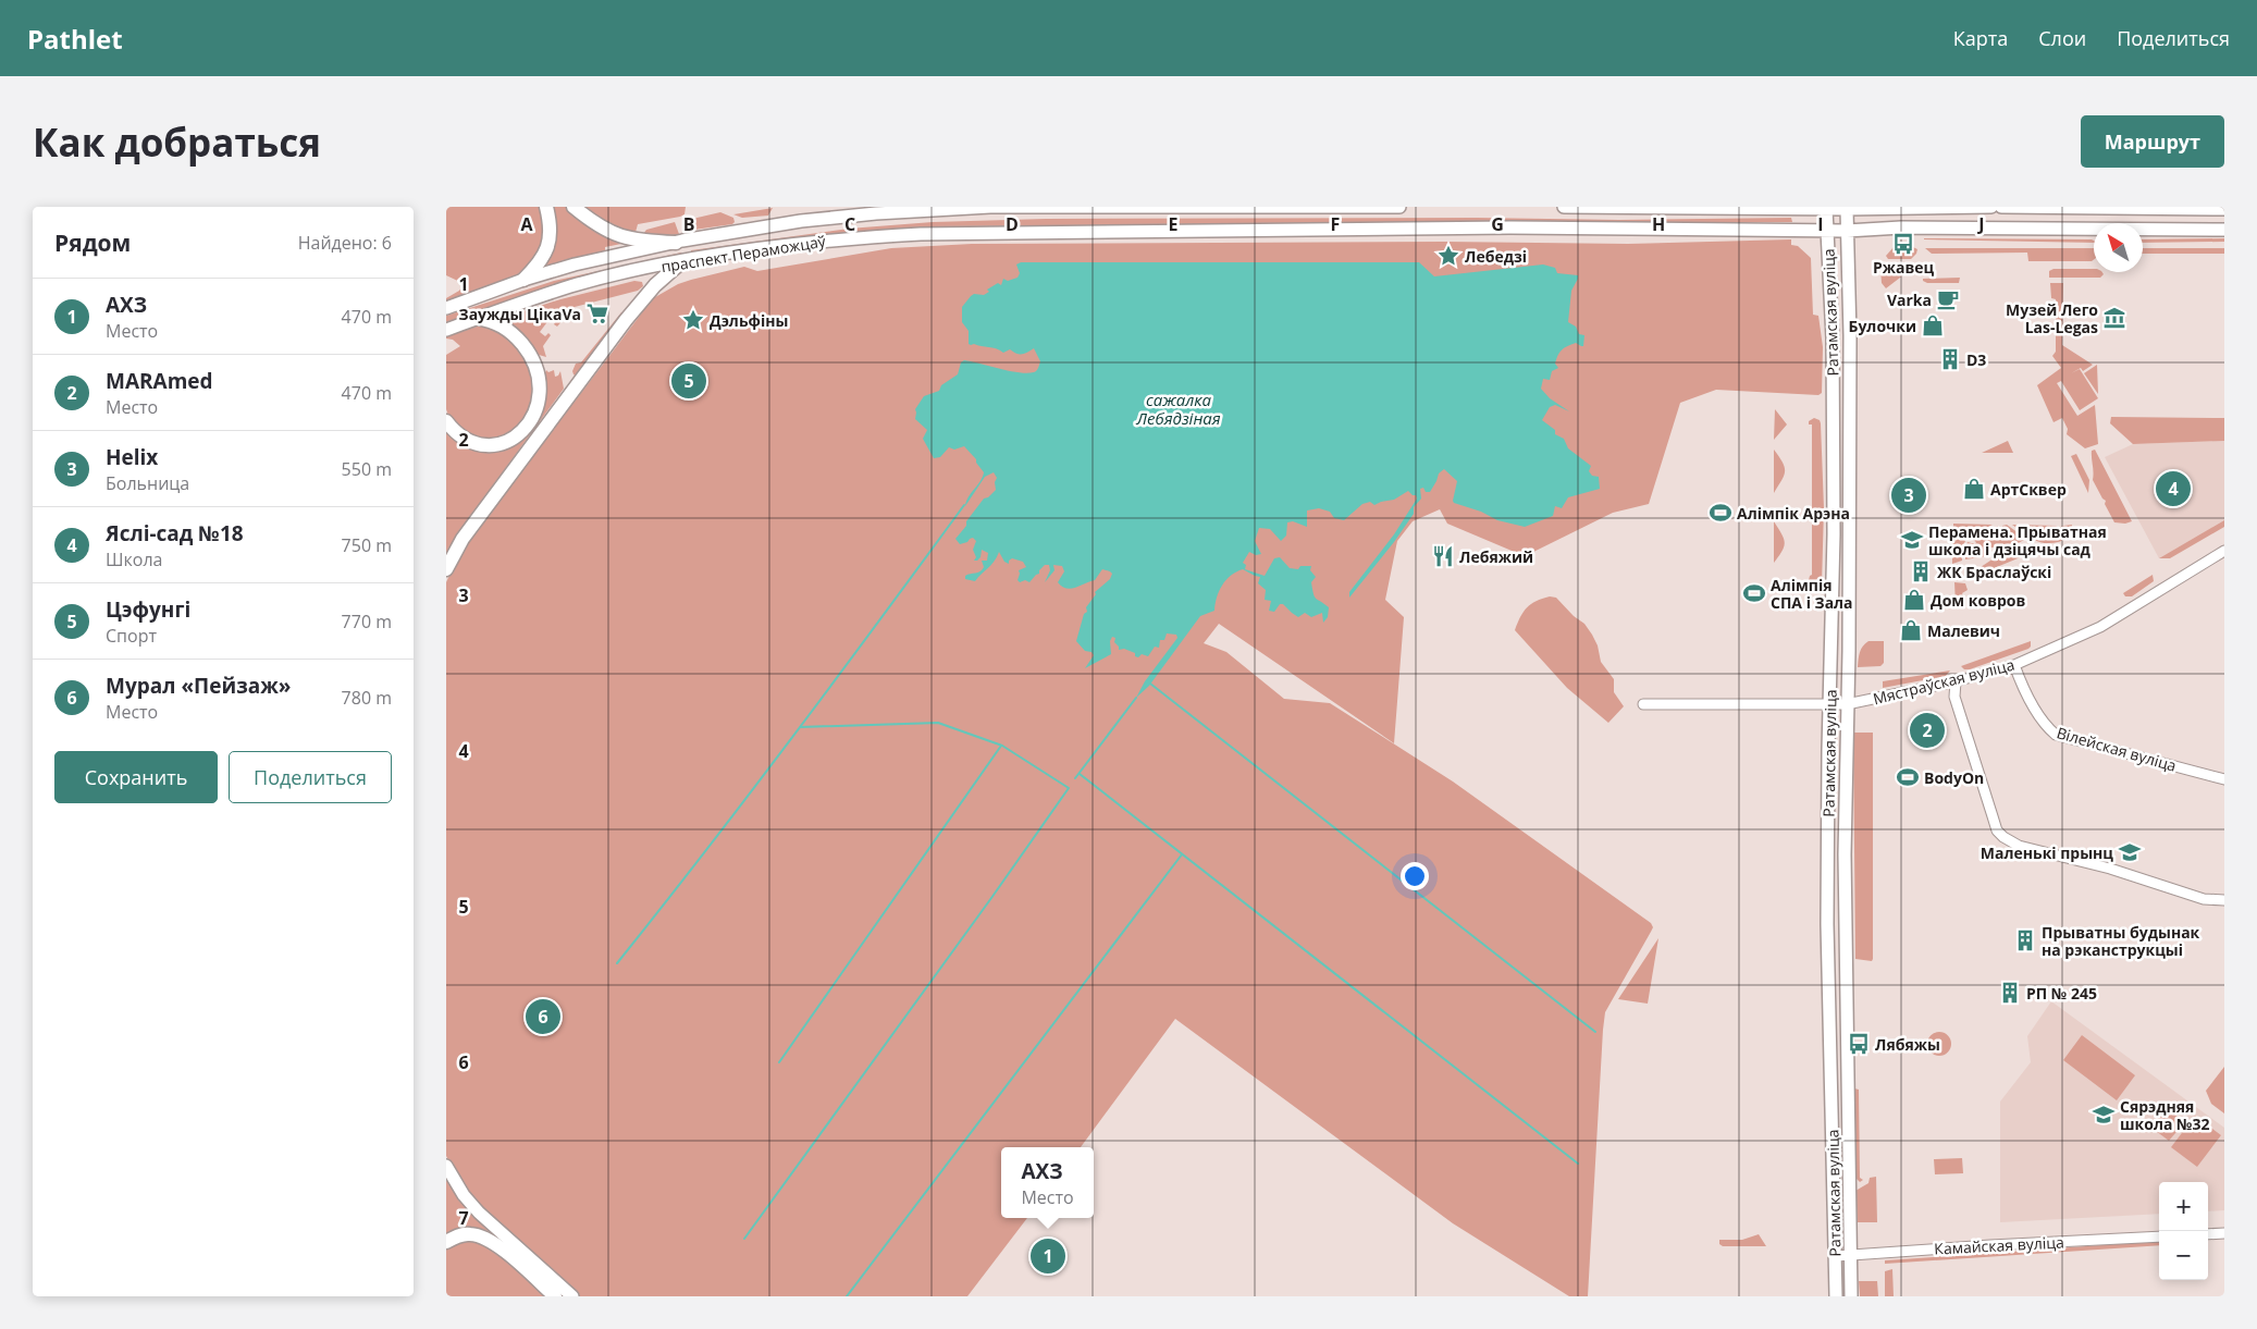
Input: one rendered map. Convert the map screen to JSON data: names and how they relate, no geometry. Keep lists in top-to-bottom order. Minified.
{"streets":{"main road":["праспект Пераможцаў","Ратамская вуліца"],"street":["Мястраўская вуліца","Вілейская вуліца","Камайская вуліца"]},"crossings":[["праспект Пераможцаў","Ратамская вуліца"],["Ратамская вуліца","Мястраўская вуліца"],["Ратамская вуліца","Камайская вуліца"],["Мястраўская вуліца","Вілейская вуліца"]],"water":["сажалка Лебядзіная"],"places":{"bus stop":["Ржавец","Лябяжы"],"place":["Лебедзі","Дэльфіны"],"cafe":["Varka"],"supermarket":["Заужды ЦікаVа"],"museum":["Музей Лего Las-Legas"],"shop":["Булочки","АртСквер","Дом ковров","Малевич"],"building":["D3","ЖК Браслаўскі","Прыватны будынак на рэканструкцыі","РП № 245"],"sports":["Алімпік Арэна","Алімпія СПА і Зала","BodyOn"],"school or university":["Перамена. Прыватная школа і дзіцячы сад","Маленькі прынц","Сярэдняя школа №32"],"restaurant":["Лебяжий"]},"north":"top left","page":{"header":"Pathlet","nav":["Карта","Слои","Поделиться"],"buttons":["Маршрут",["Сохранить","Поделиться"]],"title":"Как добраться","heading":["Рядом","Найдено: 6"],"list":[{"mark":"1","name":"АХЗ","note":"Место","value":"470 m"},{"mark":"2","name":"MARAmed","note":"Место","value":"470 m"},{"mark":"3","name":"Helix","note":"Больница","value":"550 m"},{"mark":"4","name":"Яслі-сад №18","note":"Школа","value":"750 m"},{"mark":"5","name":"Цэфунгі","note":"Спорт","value":"770 m"},{"mark":"6","name":"Мурал «Пейзаж»","note":"Место","value":"780 m"}],"pins":["5","4","3","2","6","1"],"popup":["АХЗ","Место"],"map_buttons":["+","−"]},"grid":{"columns":["A","B","C","D","E","F","G","H","I","J"],"rows":["1","2","3","4","5","6","7"]}}
